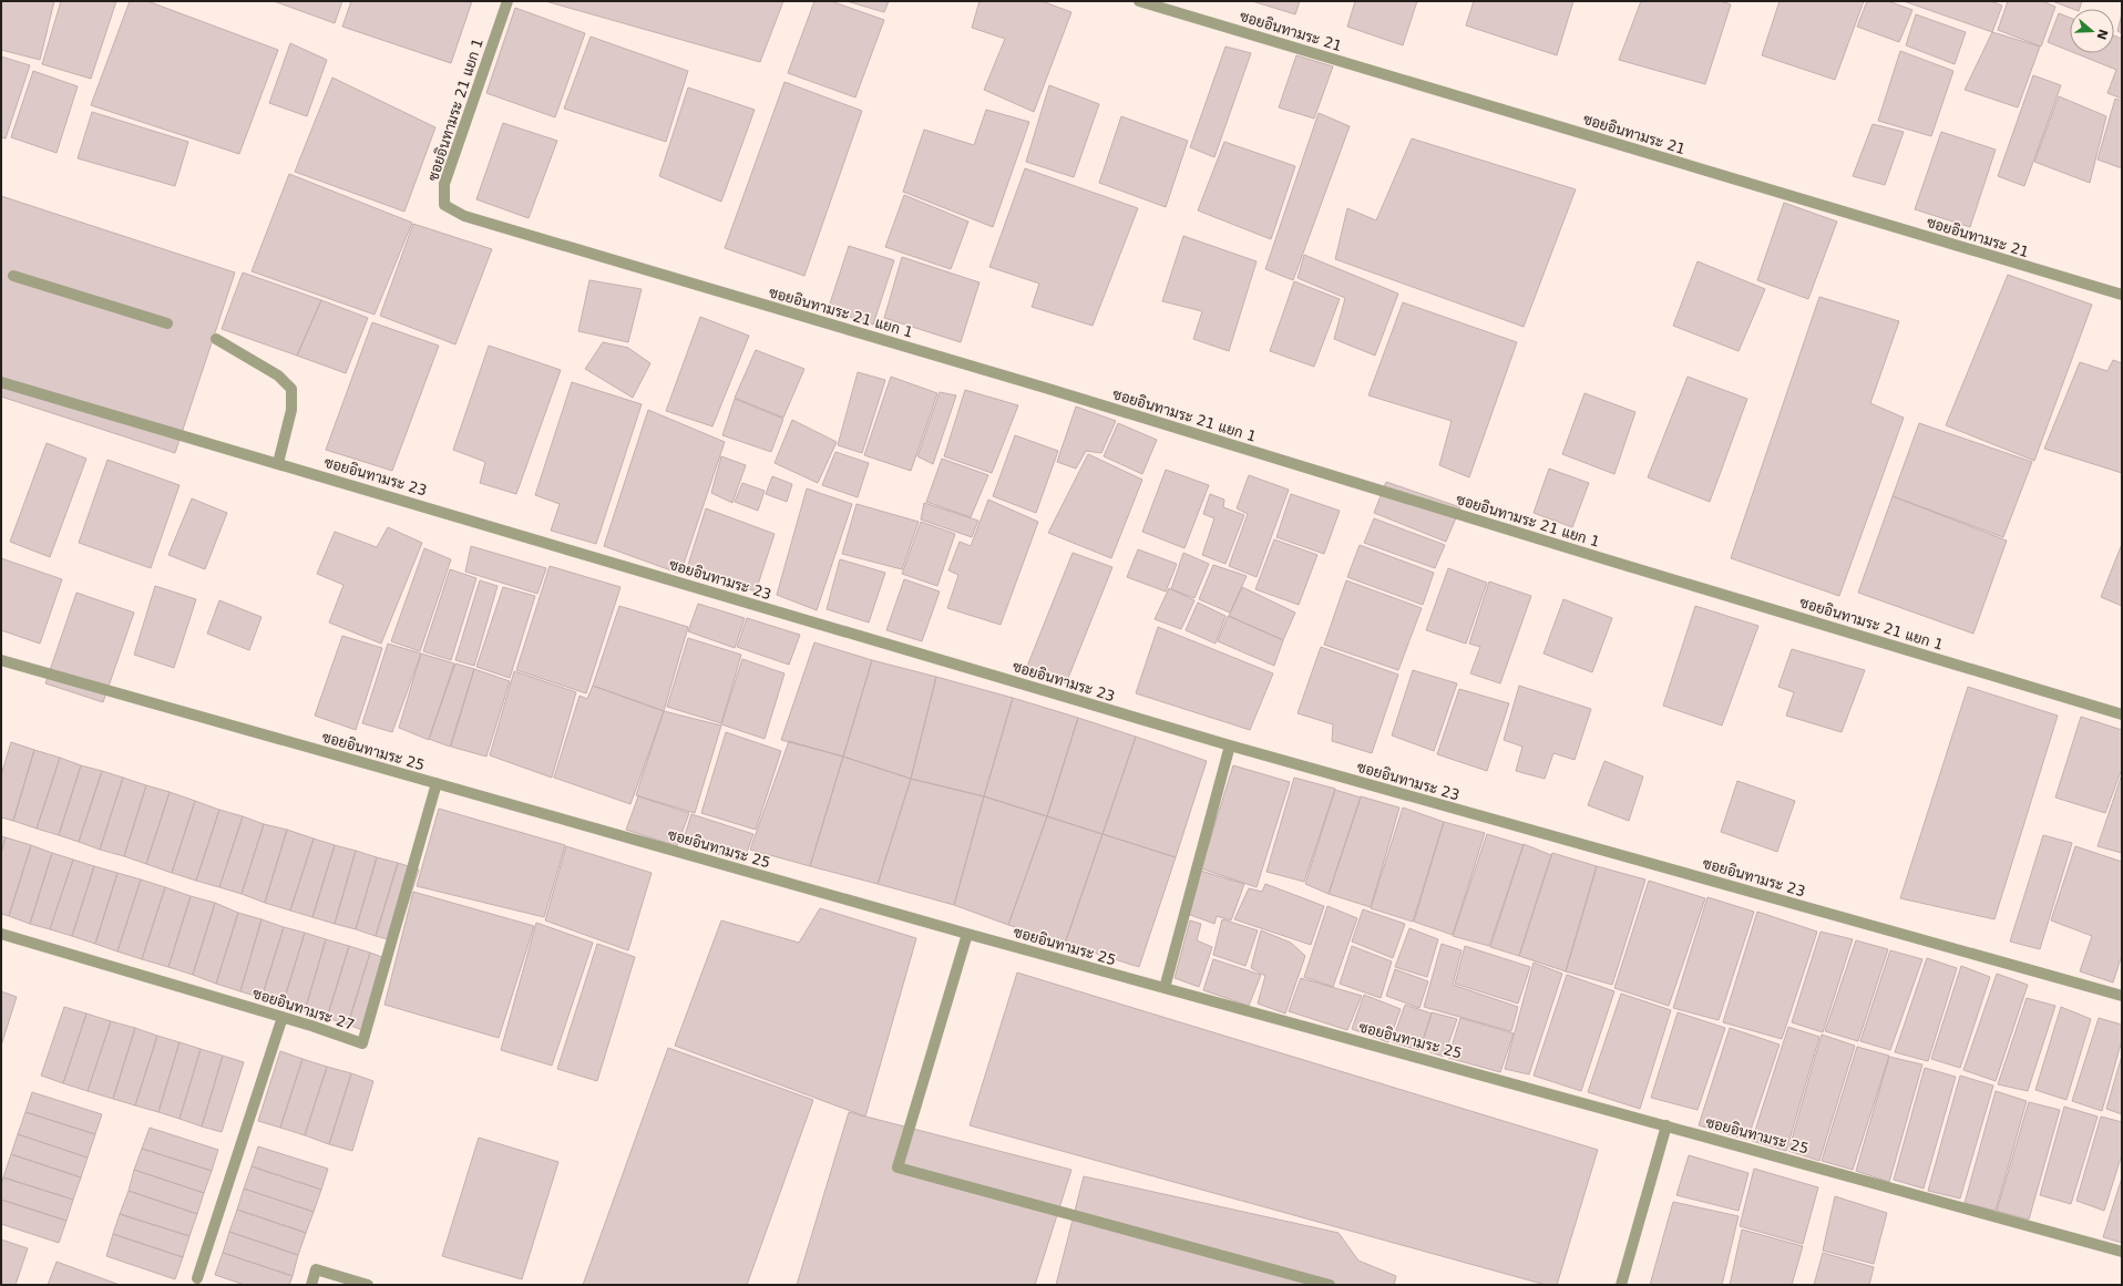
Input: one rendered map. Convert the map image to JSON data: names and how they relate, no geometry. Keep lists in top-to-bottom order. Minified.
{"streets":{"street":["ซอยอินทามระ 21","ซอยอินทามระ 21 แยก 1","ซอยอินทามระ 23","ซอยอินทามระ 25","ซอยอินทามระ 27"]},"crossings":[["ซอยอินทามระ 25","ซอยอินทามระ 27"]],"north":"right"}
